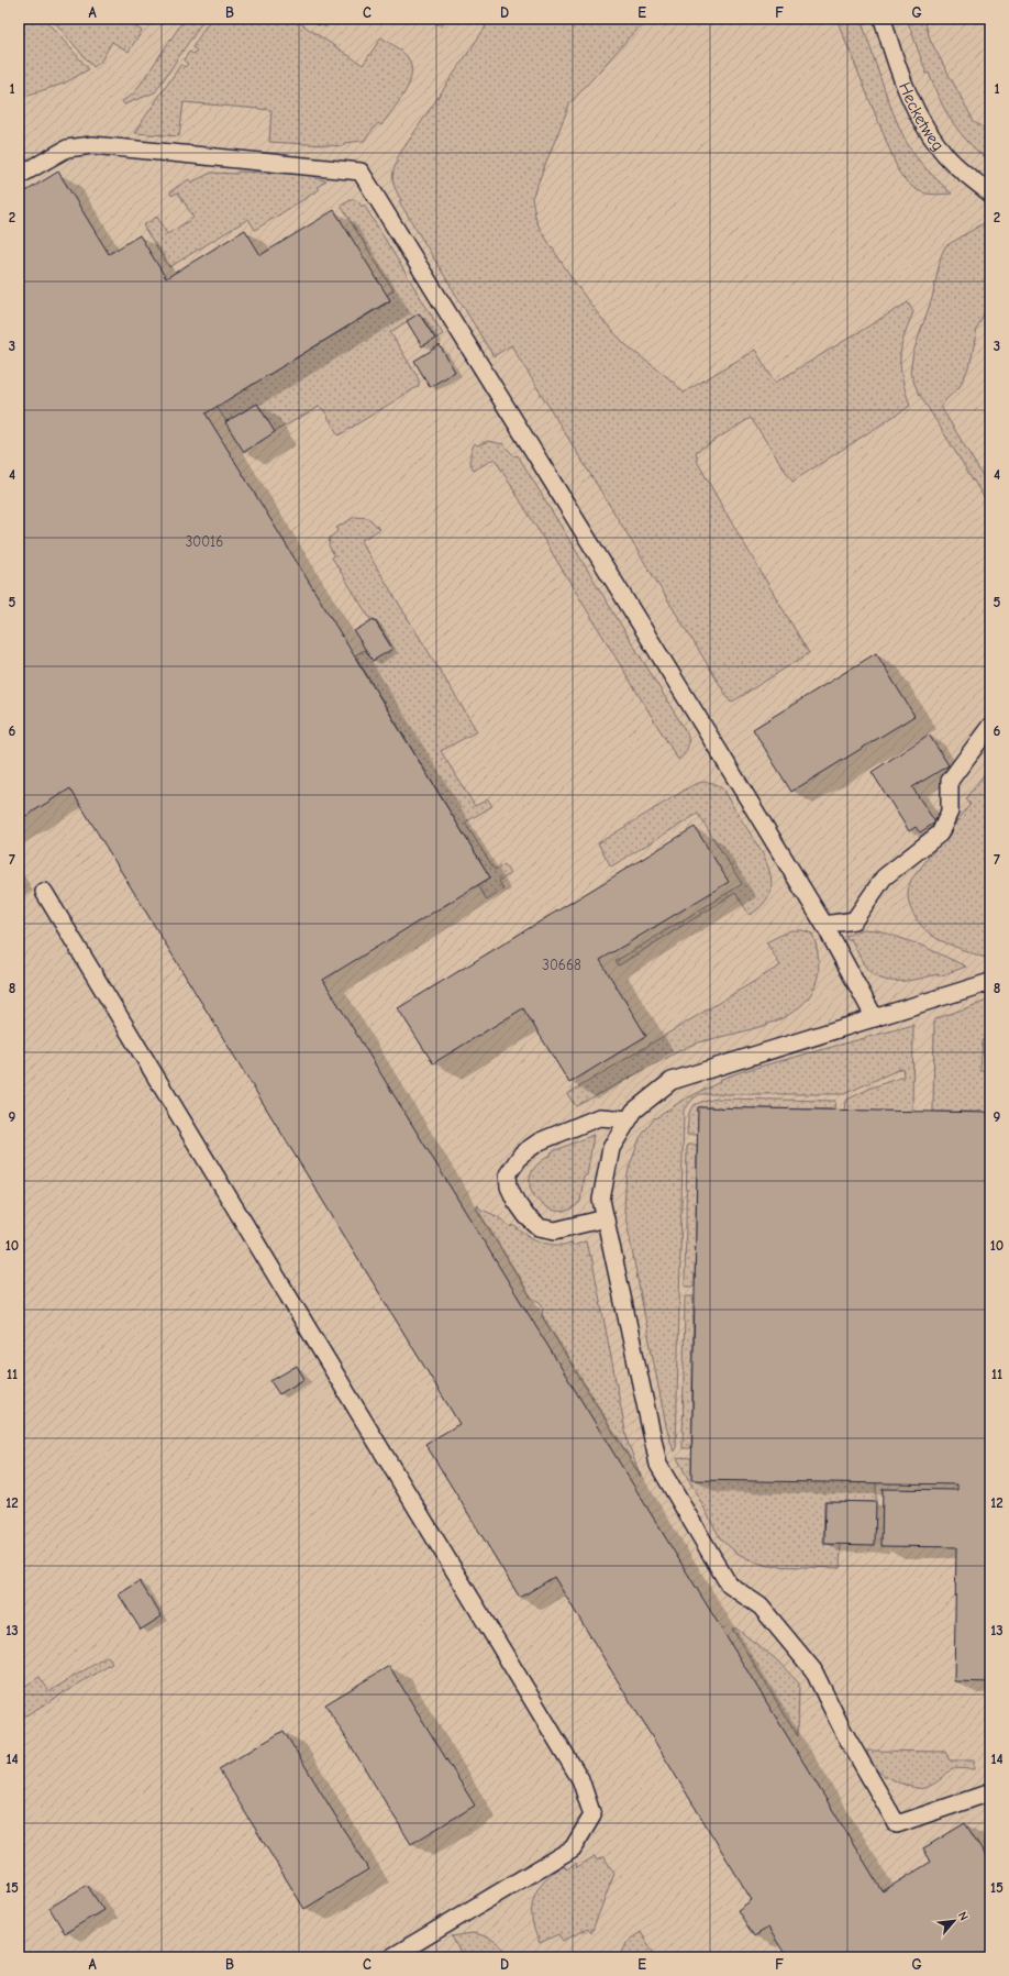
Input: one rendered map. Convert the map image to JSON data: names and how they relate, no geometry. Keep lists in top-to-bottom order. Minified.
{"streets":{"lane":["Hecketweg"]},"house_numbers":["30016","30668"],"north":"top right","grid":{"columns":["A","B","C","D","E","F","G"],"rows":["1","2","3","4","5","6","7","8","9","10","11","12","13","14","15"]}}
